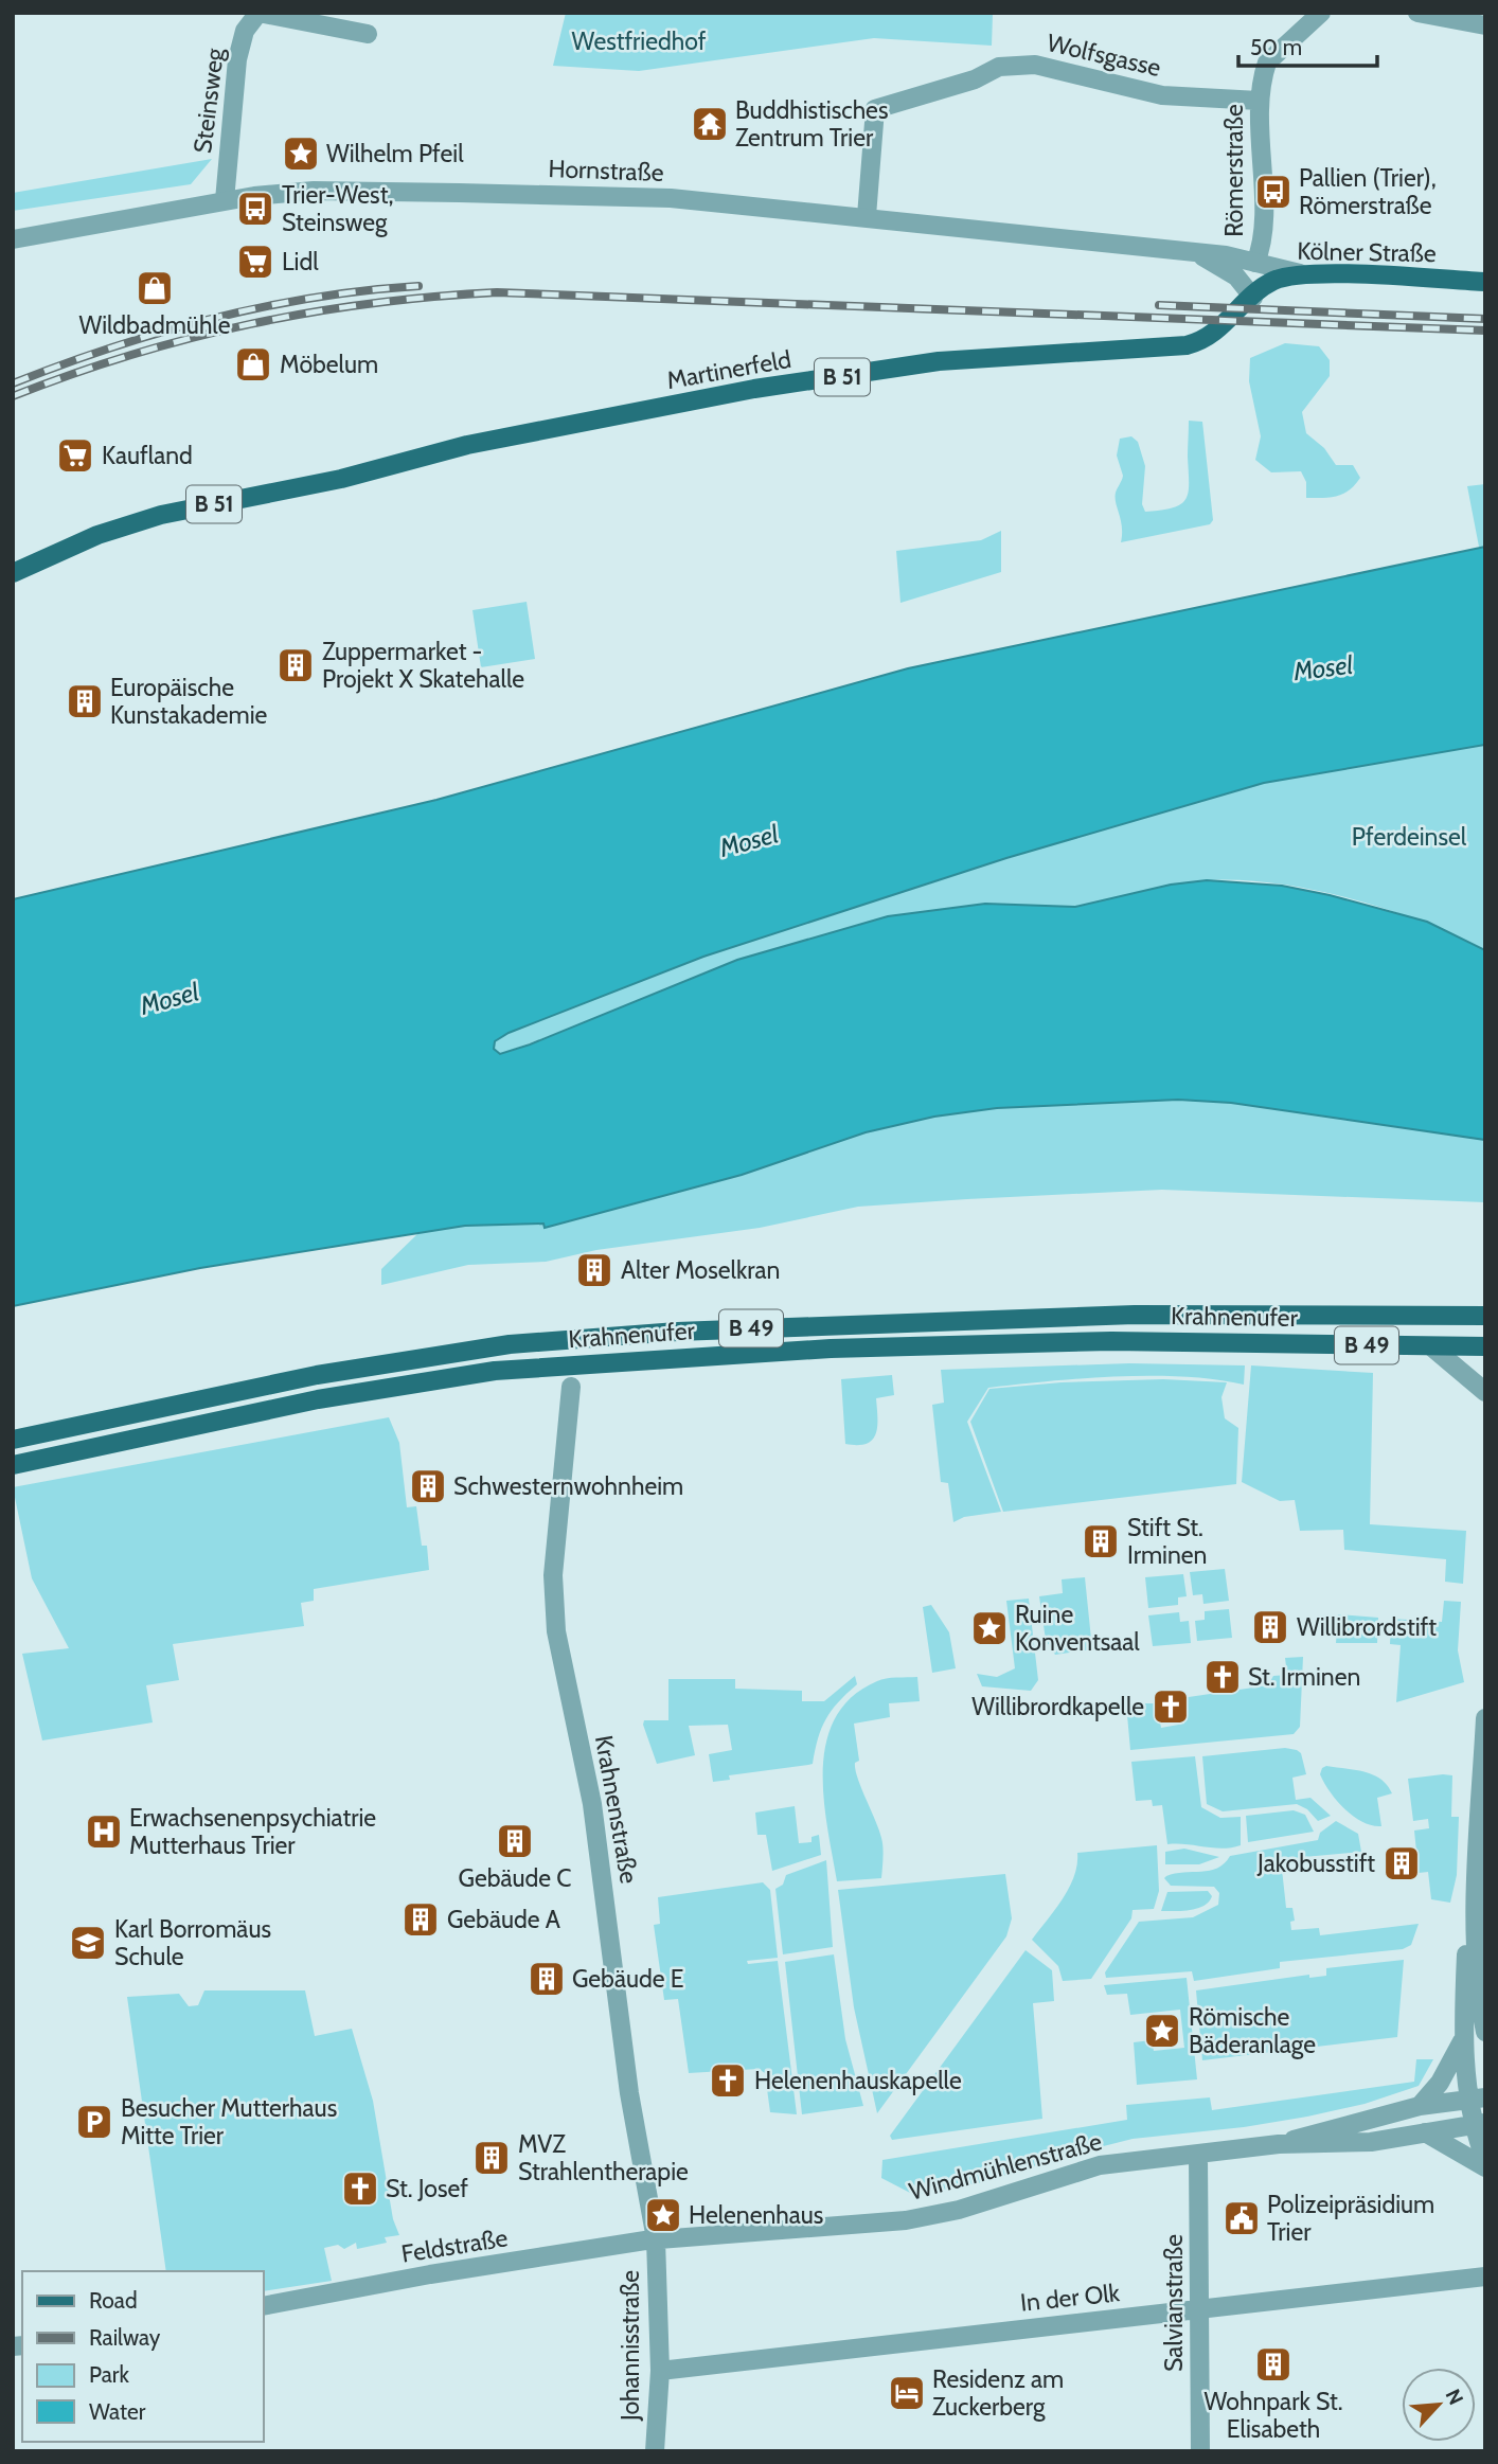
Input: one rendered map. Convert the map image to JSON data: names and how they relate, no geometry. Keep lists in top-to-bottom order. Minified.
{"streets":{"main road":["Kölner Straße","Martinerfeld","B 51","Krahnenufer","B 49"],"street":["Wolfsgasse","Steinsweg","Hornstraße","Römerstraße","Krahnenstraße","Windmühlenstraße","Feldstraße","In der Olk","Salvianstraße","Johannisstraße"]},"crossings":[["Wolfsgasse","Hornstraße"],["Wolfsgasse","Römerstraße"],["Steinsweg","Hornstraße"],["Hornstraße","Römerstraße"],["Hornstraße","Kölner Straße"],["Hornstraße","Martinerfeld"],["Kölner Straße","Martinerfeld"],["Krahnenstraße","Windmühlenstraße"],["Krahnenstraße","Feldstraße"],["Krahnenstraße","Johannisstraße"],["Windmühlenstraße","Feldstraße"],["Windmühlenstraße","Salvianstraße"],["Windmühlenstraße","Johannisstraße"],["Feldstraße","Johannisstraße"],["In der Olk","Salvianstraße"],["In der Olk","Johannisstraße"]],"water":["Mosel"],"parks":["Westfriedhof","Pferdeinsel"],"places":{"temple":["Buddhistisches Zentrum Trier"],"place":["Wilhelm Pfeil","Ruine Konventsaal","Römische Bäderanlage","Helenenhaus"],"bus stop":["Pallien (Trier), Römerstraße","Trier-West, Steinsweg"],"supermarket":["Lidl","Kaufland"],"shop":["Wildbadmühle","Möbelum"],"building":["Zuppermarket - Projekt X Skatehalle","Europäische Kunstakademie","Alter Moselkran","Schwesternwohnheim","Stift St. Irminen","Willibrordstift","Gebäude C","Jakobusstift","Gebäude A","Gebäude E","MVZ Strahlentherapie","Wohnpark St. Elisabeth"],"church":["St. Irminen","Willibrordkapelle","Helenenhauskapelle","St. Josef"],"hospital":["Erwachsenenpsychiatrie Mutterhaus Trier"],"school or university":["Karl Borromäus Schule"],"parking":["Besucher Mutterhaus Mitte Trier"],"public building":["Polizeipräsidium Trier"],"hotel":["Residenz am Zuckerberg"]},"legend":["Road","Railway","Park","Water"],"scale_bar":"50 m","north":"top right"}
